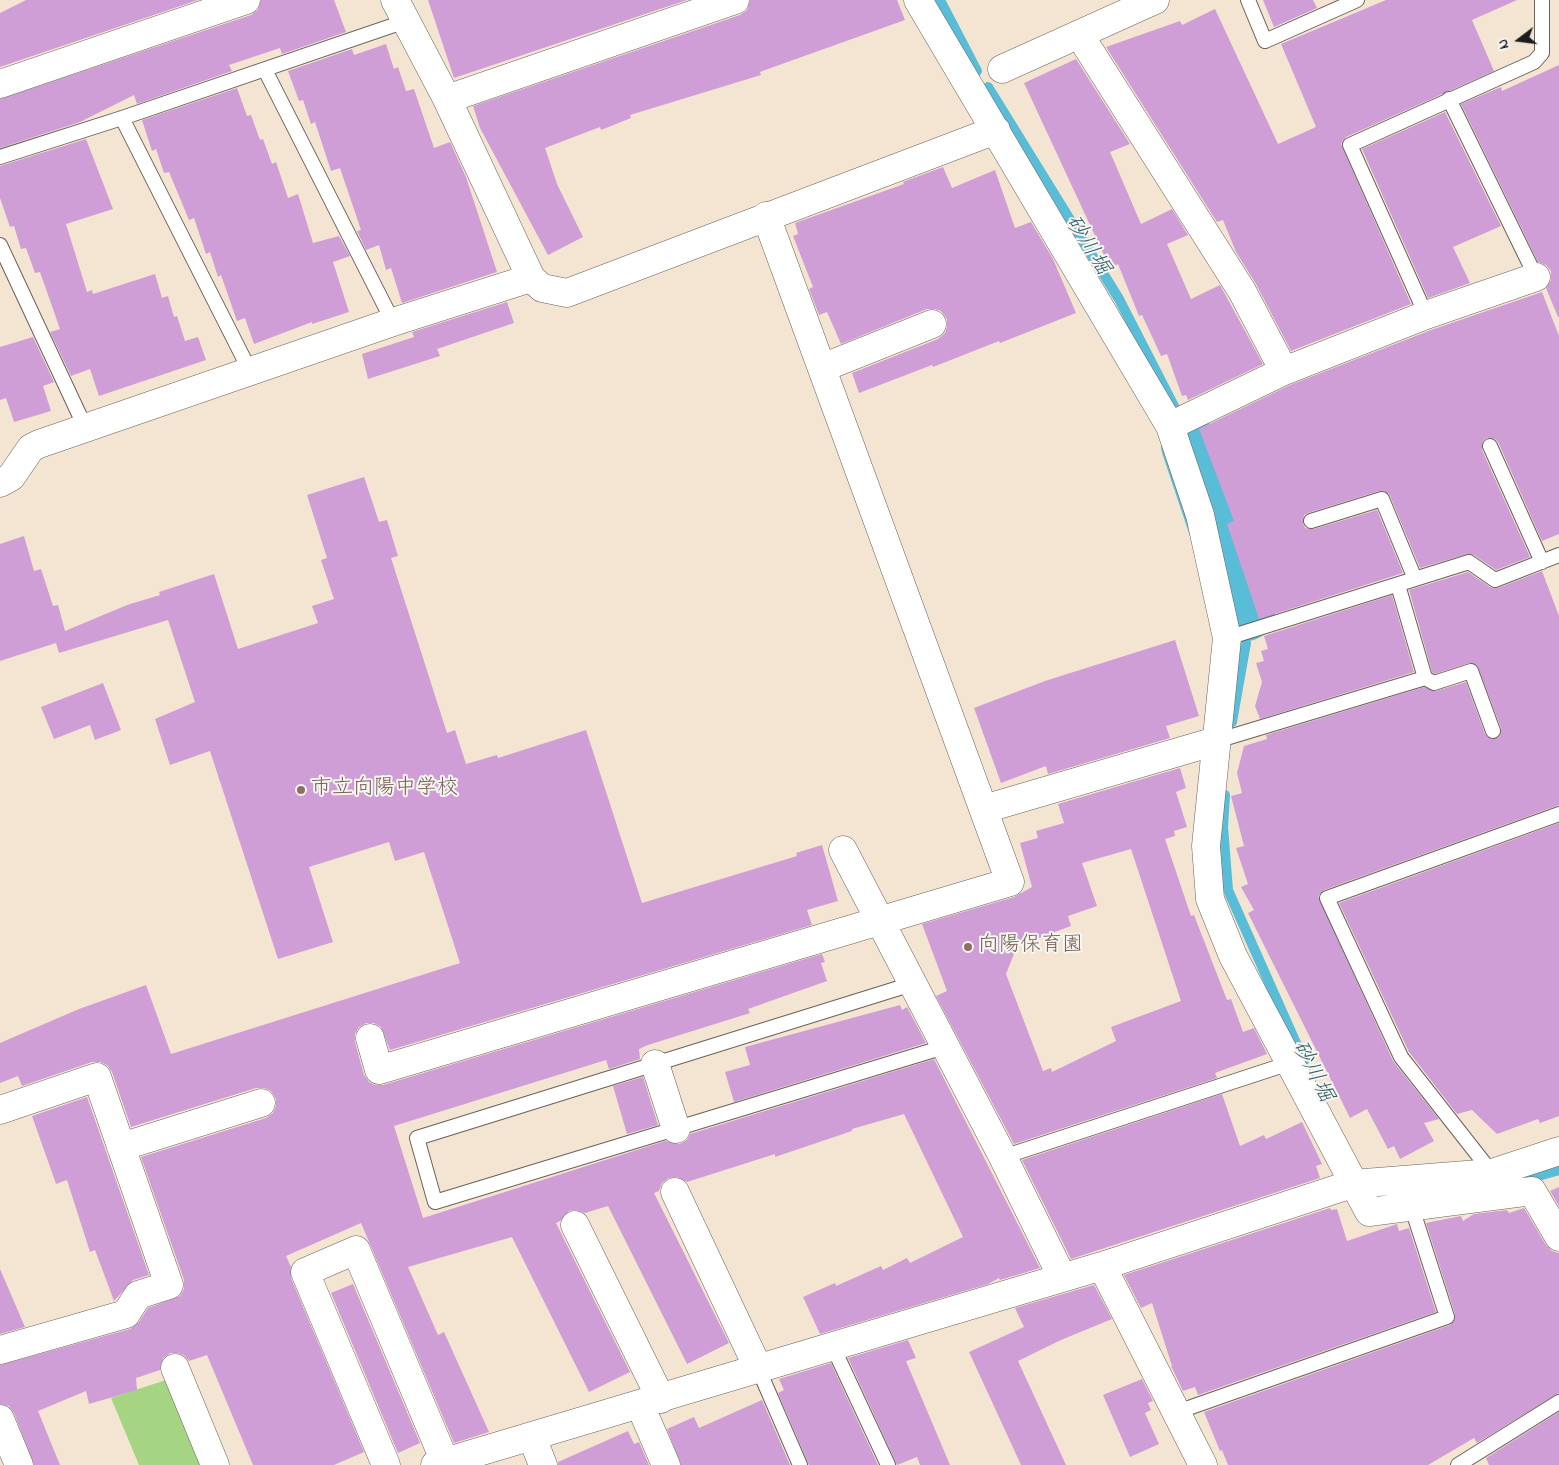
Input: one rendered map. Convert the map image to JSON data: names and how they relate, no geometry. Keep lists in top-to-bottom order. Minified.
{"water":["砂川堀"],"places":["市立向陽中学校","向陽保育園"],"north":"left"}
